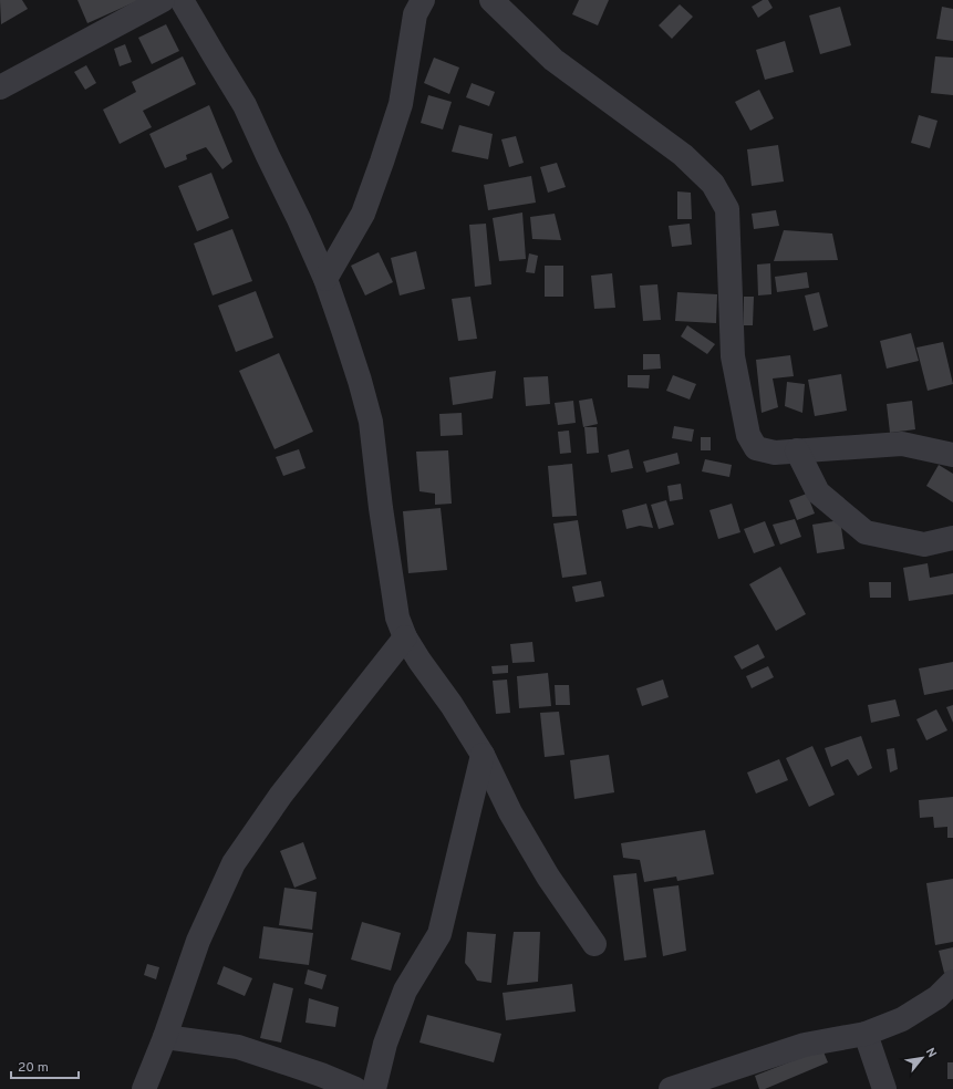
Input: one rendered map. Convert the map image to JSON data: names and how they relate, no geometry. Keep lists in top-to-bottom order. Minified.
{"scale_bar":"20 m","north":"top right"}
